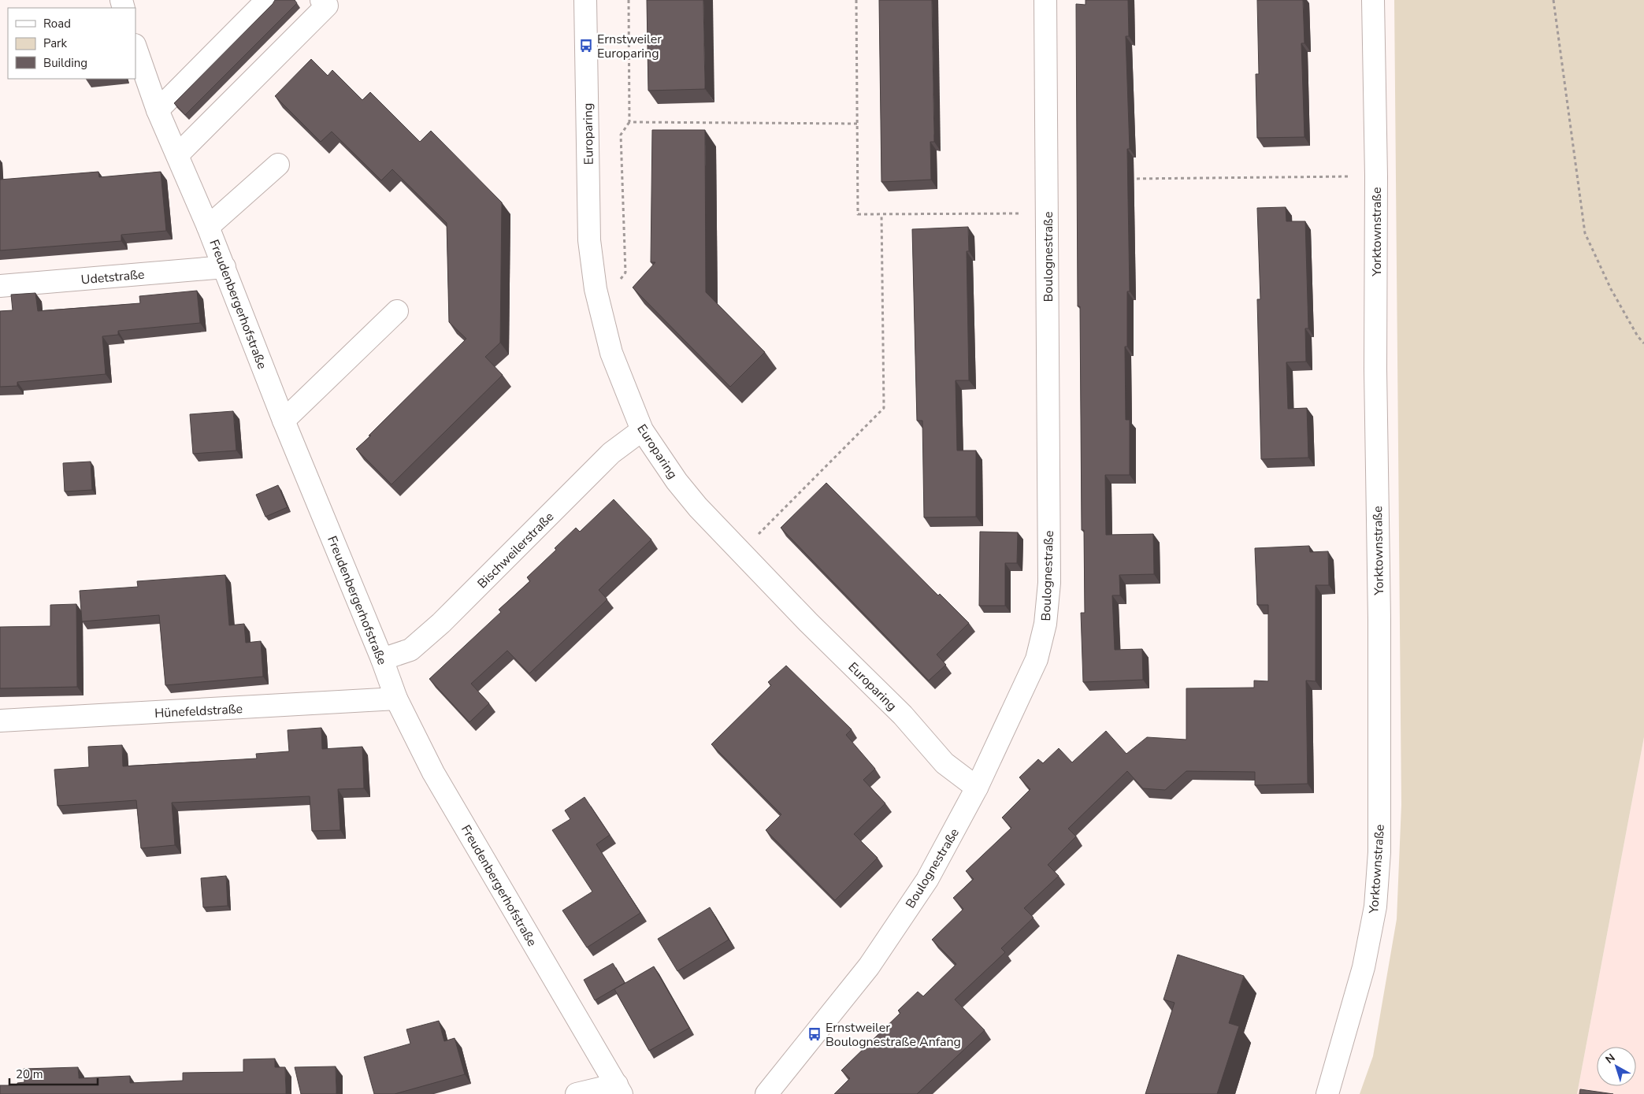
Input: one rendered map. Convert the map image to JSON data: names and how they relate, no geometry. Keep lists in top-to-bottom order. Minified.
{"streets":{"street":["Europaring","Yorktownstraße","Boulognestraße","Udetstraße","Freudenbergerhofstraße","Bischweilerstraße","Hünefeldstraße"]},"crossings":[["Europaring","Boulognestraße"],["Europaring","Bischweilerstraße"],["Udetstraße","Freudenbergerhofstraße"],["Freudenbergerhofstraße","Bischweilerstraße"],["Freudenbergerhofstraße","Hünefeldstraße"]],"places":{"bus stop":["Ernstweiler Europaring","Ernstweiler Boulognestraße Anfang"]},"legend":["Road","Park","Building"],"scale_bar":"20 m","north":"top left"}
